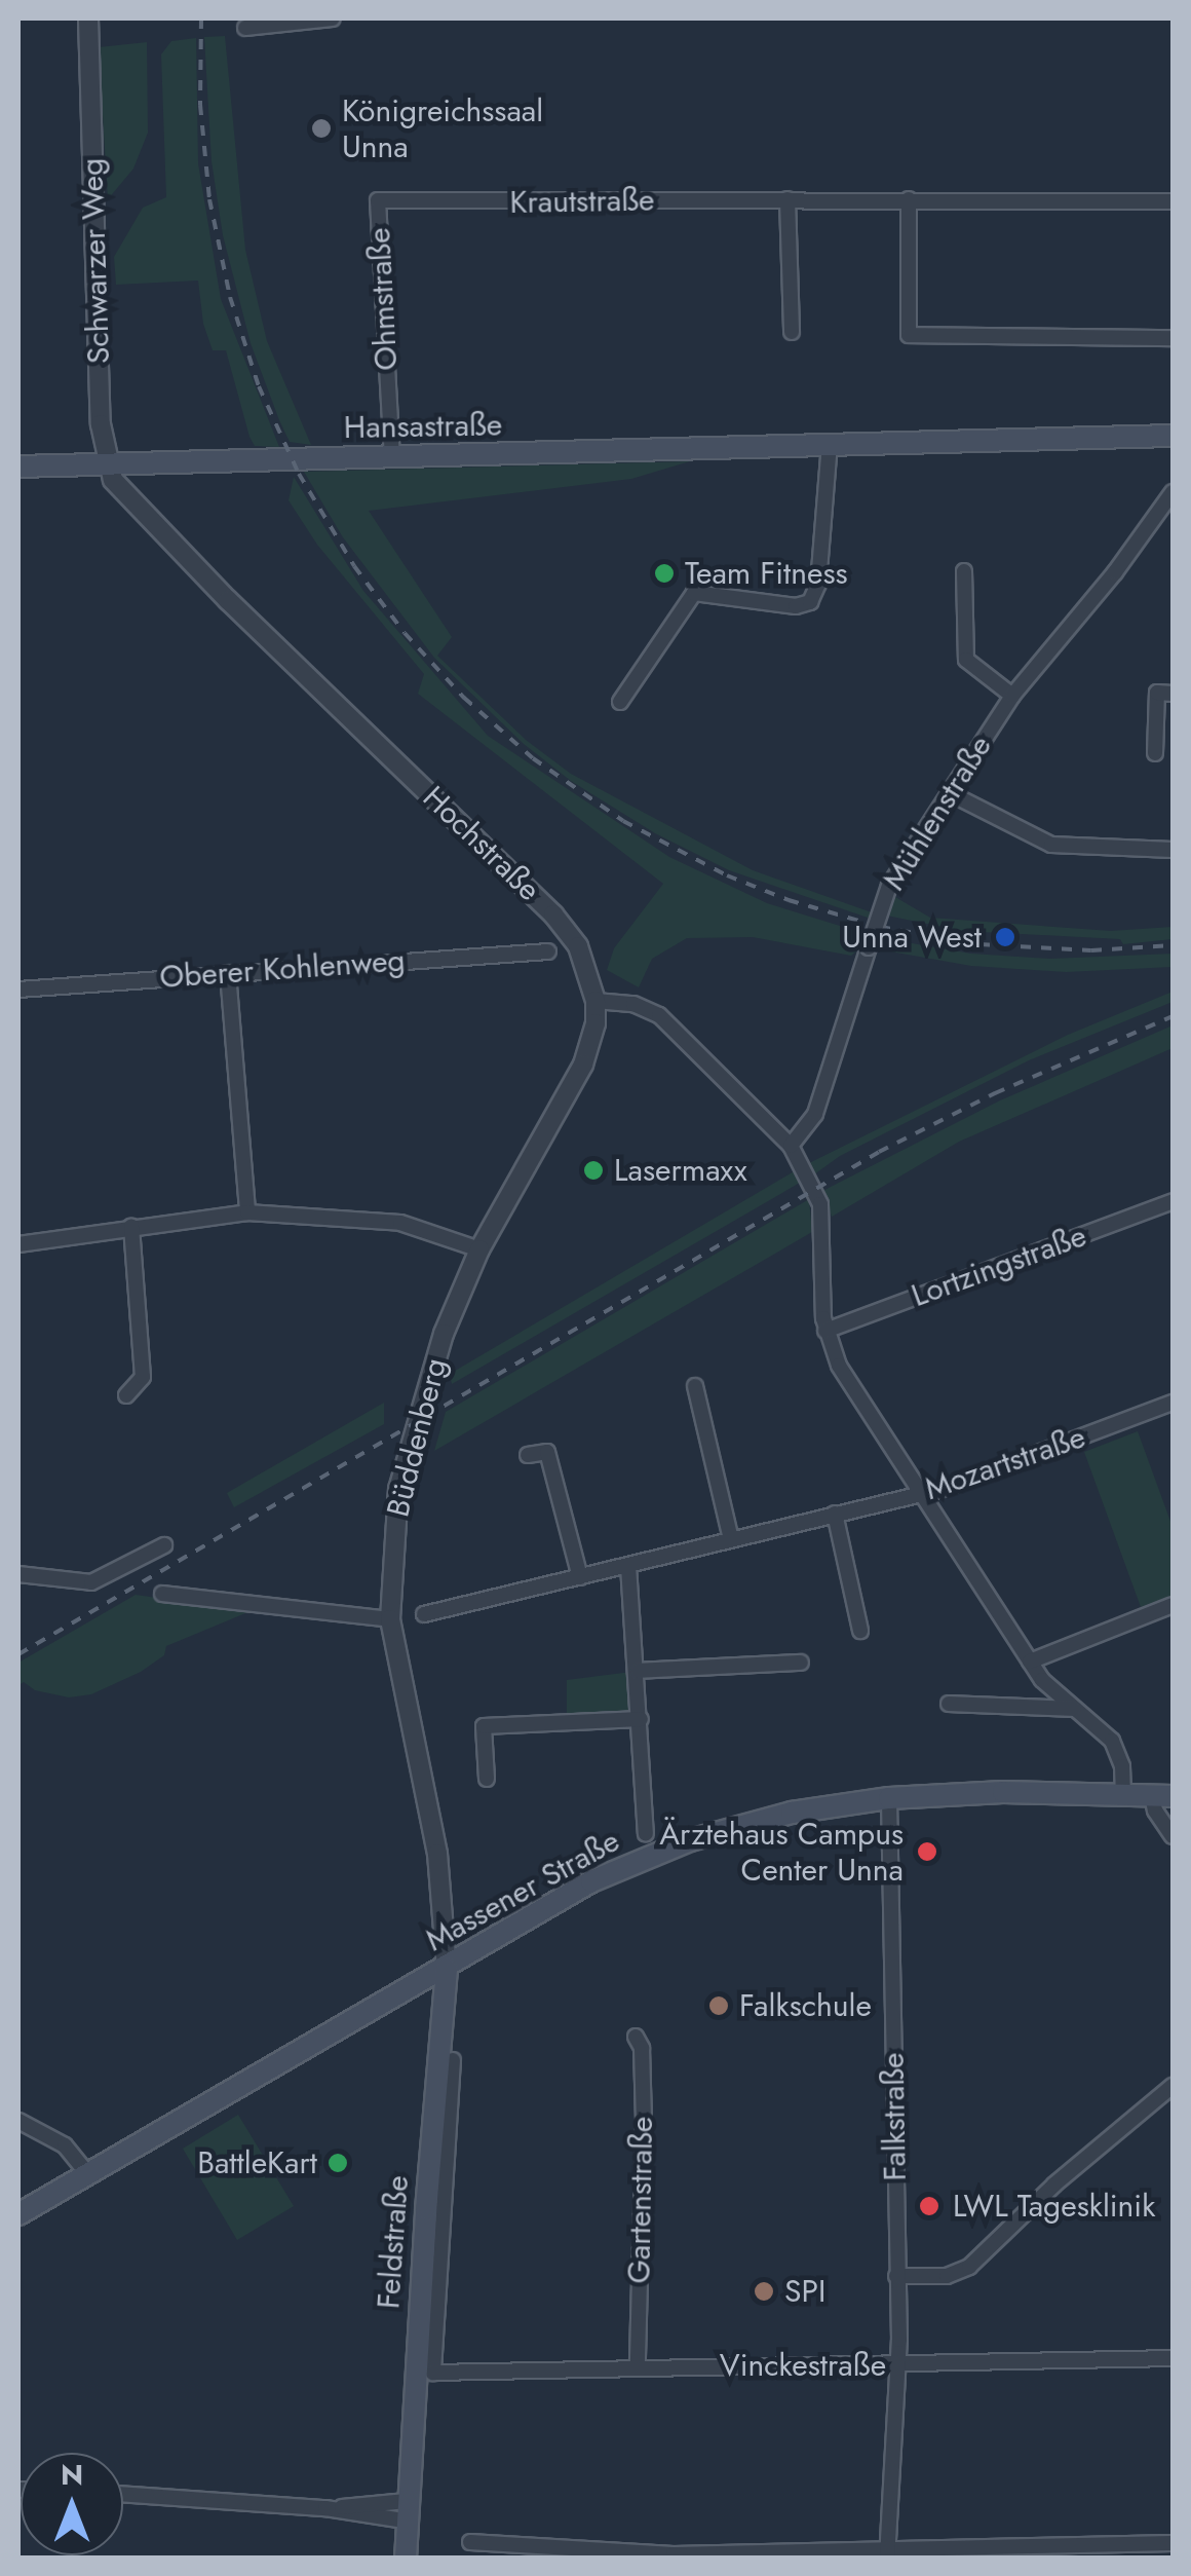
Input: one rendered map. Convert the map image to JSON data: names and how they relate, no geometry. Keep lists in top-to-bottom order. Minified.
{"streets":{"main road":["Hansastraße","Massener Straße","Feldstraße"],"street":["Krautstraße","Schwarzer Weg","Ohmstraße","Mühlenstraße","Hochstraße","Oberer Kohlenweg","Lortzingstraße","Büddenberg","Mozartstraße","Falkstraße","Gartenstraße","Vinckestraße"]},"crossings":[["Krautstraße","Ohmstraße"],["Schwarzer Weg","Hansastraße"],["Schwarzer Weg","Hochstraße"],["Ohmstraße","Hansastraße"],["Hansastraße","Hochstraße"],["Hochstraße","Büddenberg"],["Büddenberg","Massener Straße"],["Büddenberg","Feldstraße"],["Massener Straße","Falkstraße"],["Massener Straße","Feldstraße"],["Falkstraße","Vinckestraße"],["Gartenstraße","Vinckestraße"],["Feldstraße","Vinckestraße"]],"places":["Königreichssaal Unna","Team Fitness","Unna West","Lasermaxx","Ärztehaus Campus Center Unna","Falkschule","BattleKart","LWL Tagesklinik","SPI"],"north":"top"}
